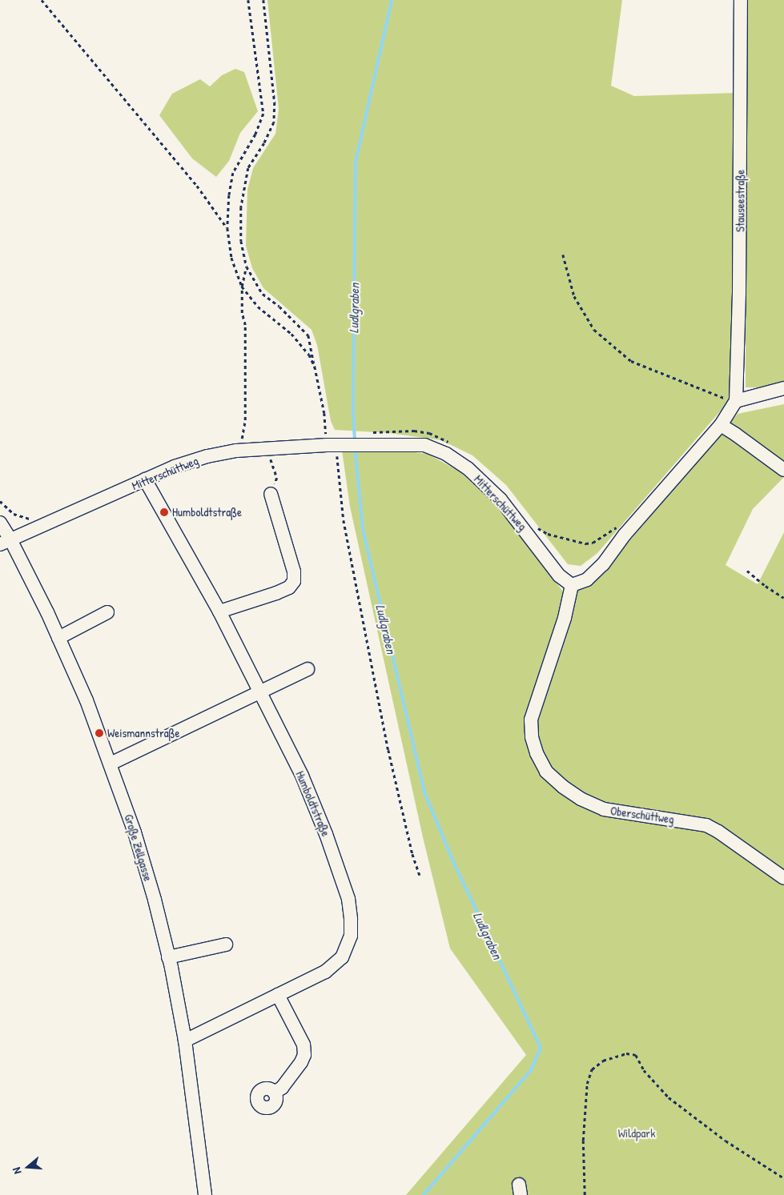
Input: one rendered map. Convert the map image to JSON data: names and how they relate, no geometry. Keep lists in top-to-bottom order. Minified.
{"streets":{"street":["Stauseestraße","Mitterschüttweg","Humboldtstraße","Oberschüttweg","Große Zellgasse"]},"crossings":[["Mitterschüttweg","Humboldtstraße"],["Mitterschüttweg","Oberschüttweg"],["Mitterschüttweg","Große Zellgasse"],["Humboldtstraße","Große Zellgasse"]],"water":["Ludlgraben"],"parks":["Wildpark"],"places":["Humboldtstraße","Weismannstraße"],"north":"left"}
